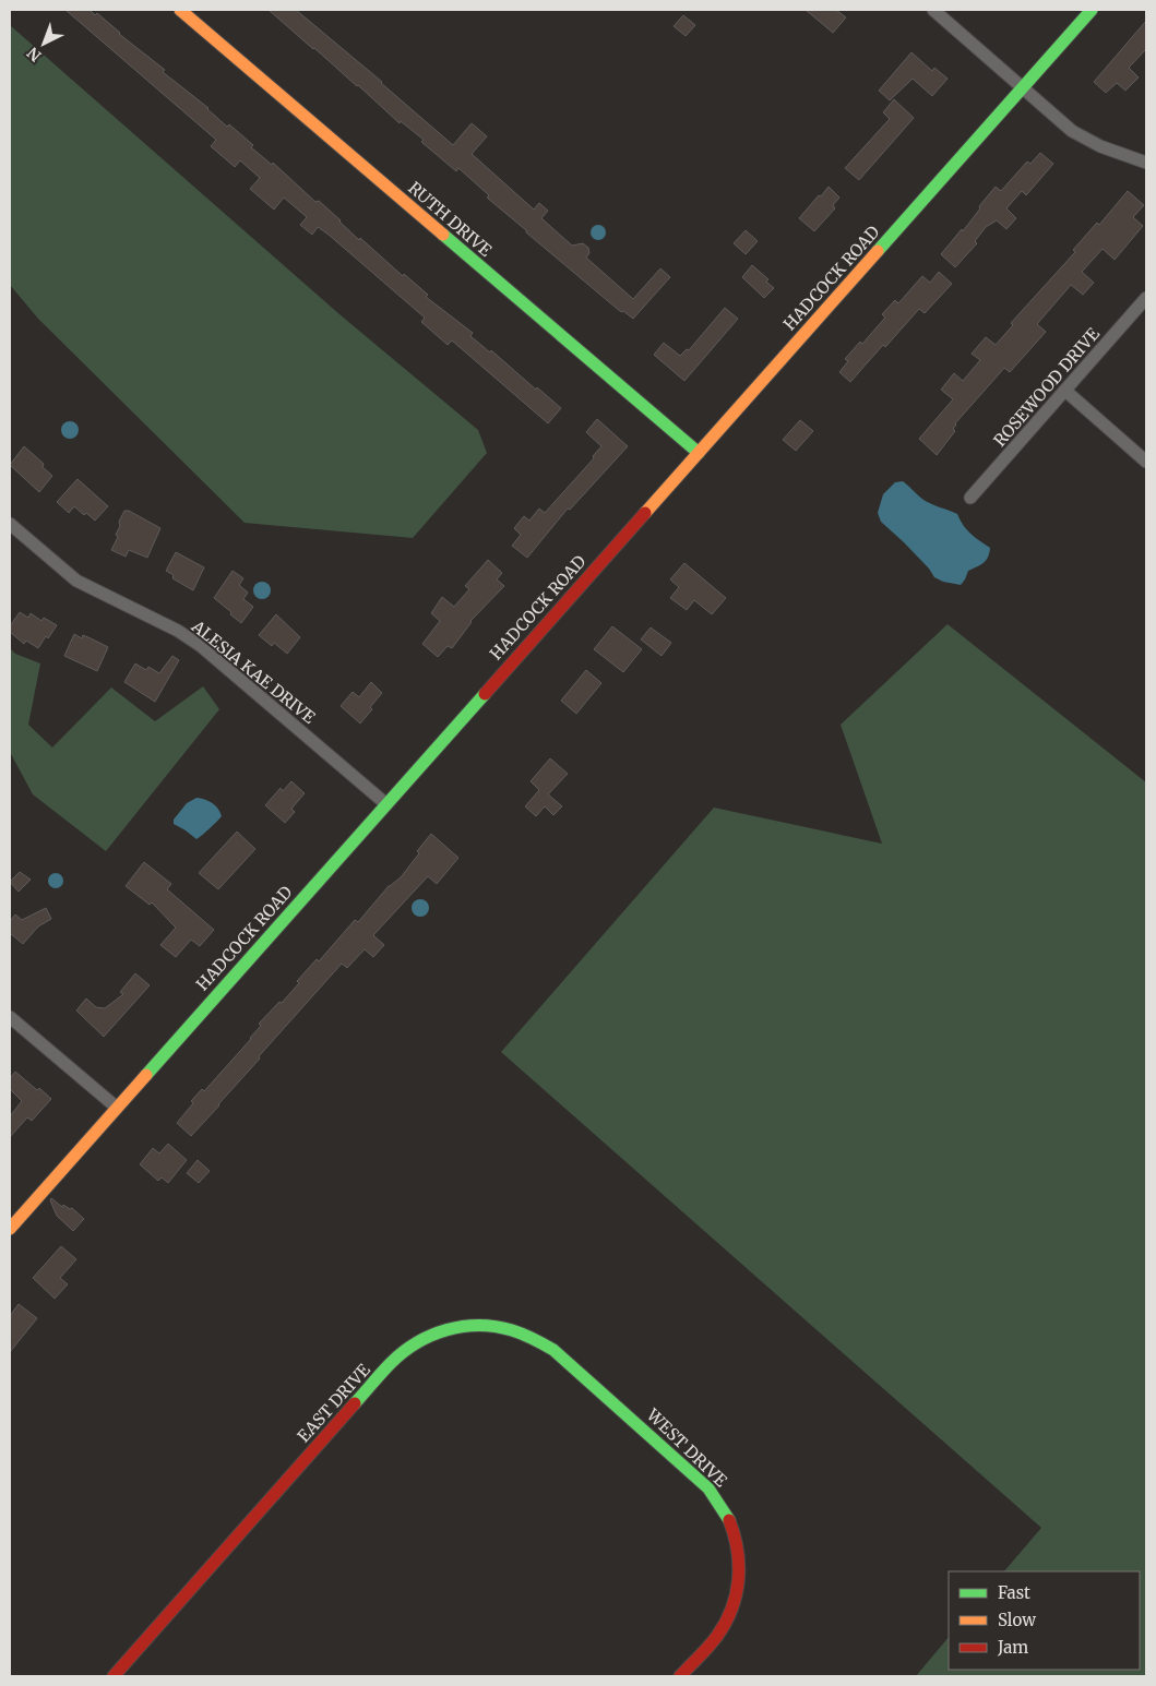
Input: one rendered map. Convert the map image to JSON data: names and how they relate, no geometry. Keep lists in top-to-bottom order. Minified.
{"streets":{"street":["RUTH DRIVE","HADCOCK ROAD","ROSEWOOD DRIVE","ALESIA KAE DRIVE","EAST DRIVE","WEST DRIVE"]},"crossings":[["RUTH DRIVE","HADCOCK ROAD"],["HADCOCK ROAD","ALESIA KAE DRIVE"],["EAST DRIVE","WEST DRIVE"]],"legend":["Fast","Slow","Jam"],"north":"bottom left"}
